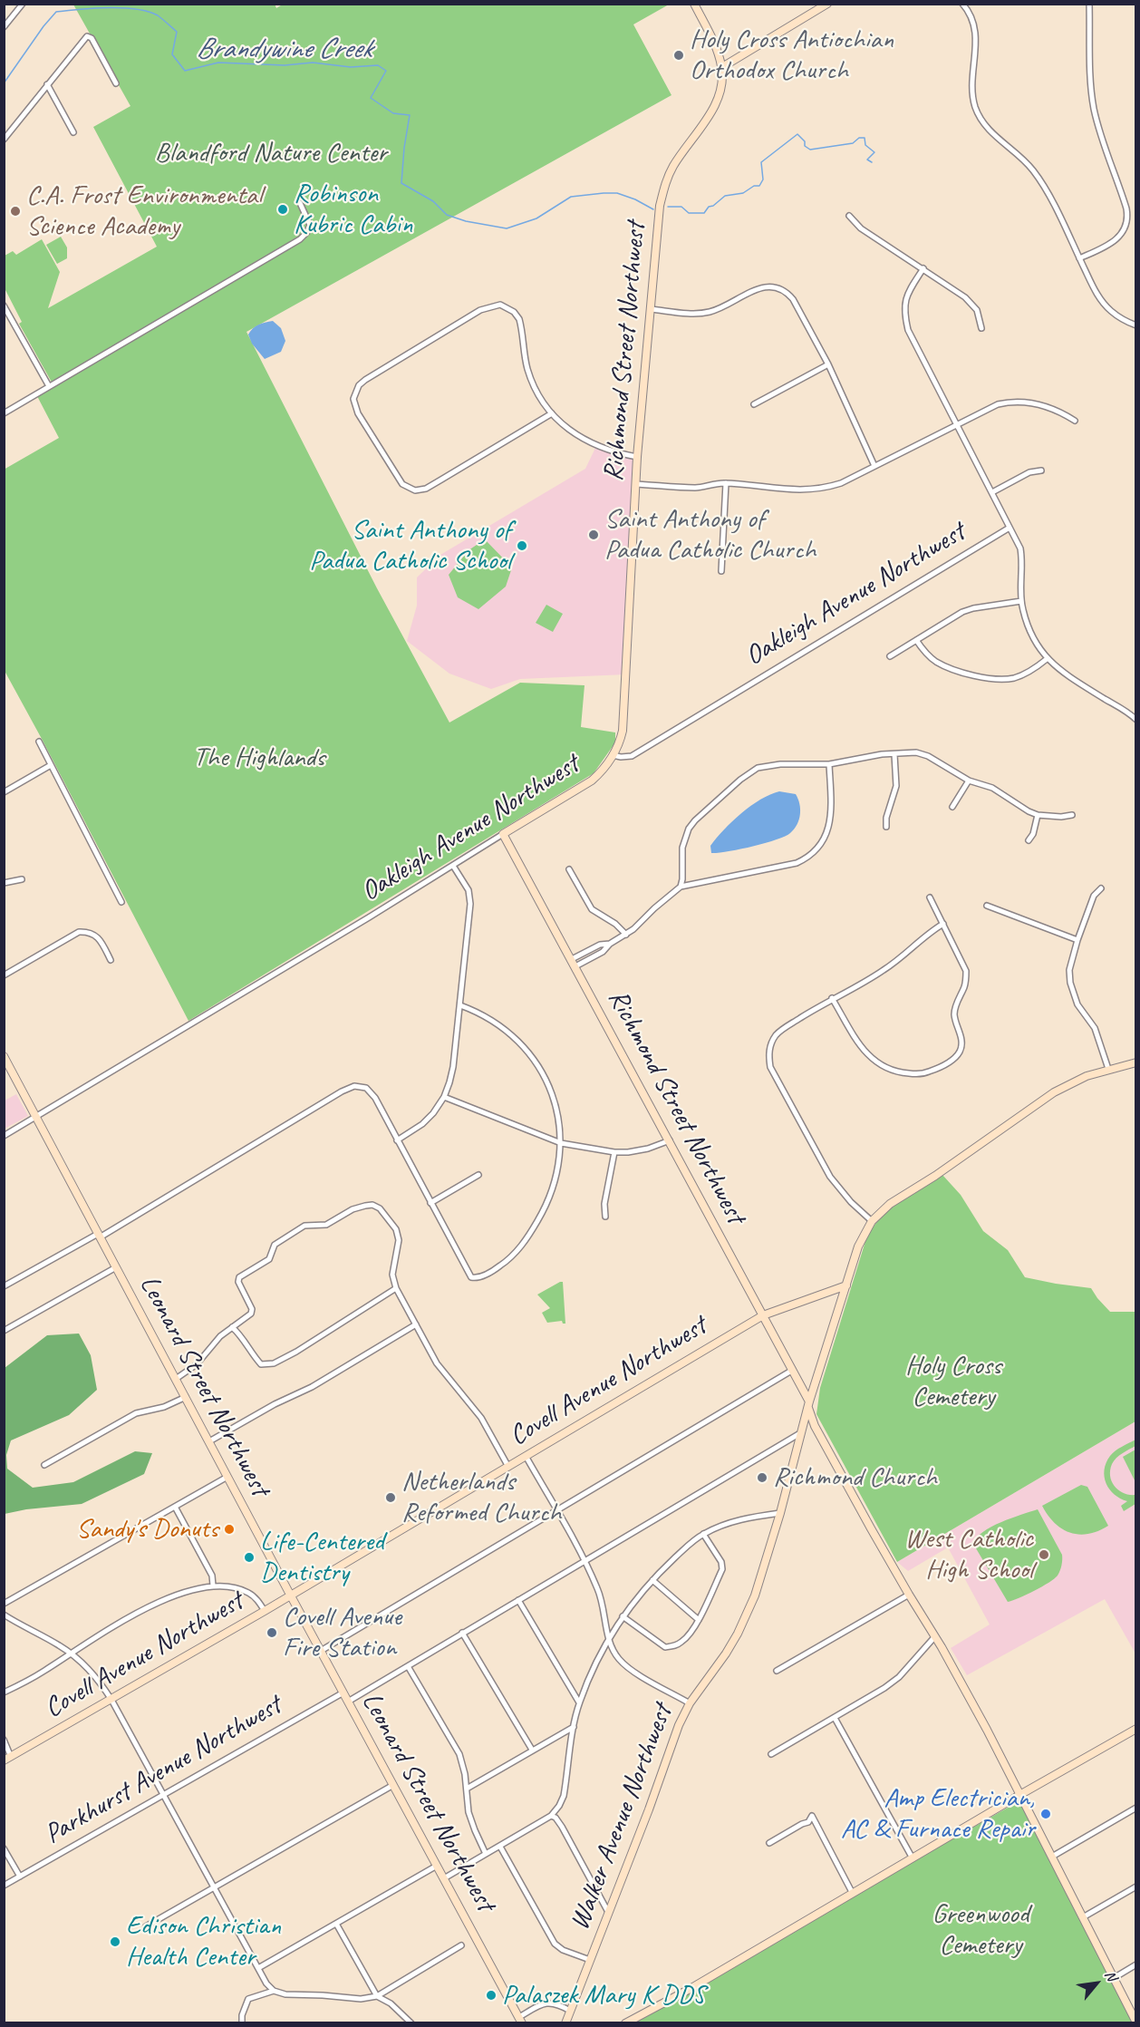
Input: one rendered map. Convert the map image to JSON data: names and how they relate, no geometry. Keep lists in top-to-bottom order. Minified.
{"streets":{"street":["Richmond Street Northwest","Oakleigh Avenue Northwest","Covell Avenue Northwest","Leonard Street Northwest","Parkhurst Avenue Northwest","Walker Avenue Northwest"]},"crossings":[["Richmond Street Northwest","Oakleigh Avenue Northwest"],["Richmond Street Northwest","Covell Avenue Northwest"],["Richmond Street Northwest","Walker Avenue Northwest"],["Oakleigh Avenue Northwest","Leonard Street Northwest"],["Covell Avenue Northwest","Leonard Street Northwest"],["Covell Avenue Northwest","Walker Avenue Northwest"],["Leonard Street Northwest","Parkhurst Avenue Northwest"]],"water":["Brandywine Creek"],"parks":["Blandford Nature Center","The Highlands","Holy Cross Cemetery","Greenwood Cemetery"],"places":["Holy Cross Antiochian Orthodox Church","Robinson Kubric Cabin","C.A. Frost Environmental Science Academy","Saint Anthony of Padua Catholic Church","Saint Anthony of Padua Catholic School","Richmond Church","Netherlands Reformed Church","Sandy's Donuts","West Catholic High School","Life-Centered Dentistry","Covell Avenue Fire Station","Amp Electrician, AC & Furnace Repair","Edison Christian Health Center","Palaszek Mary K DDS"],"north":"top right"}
